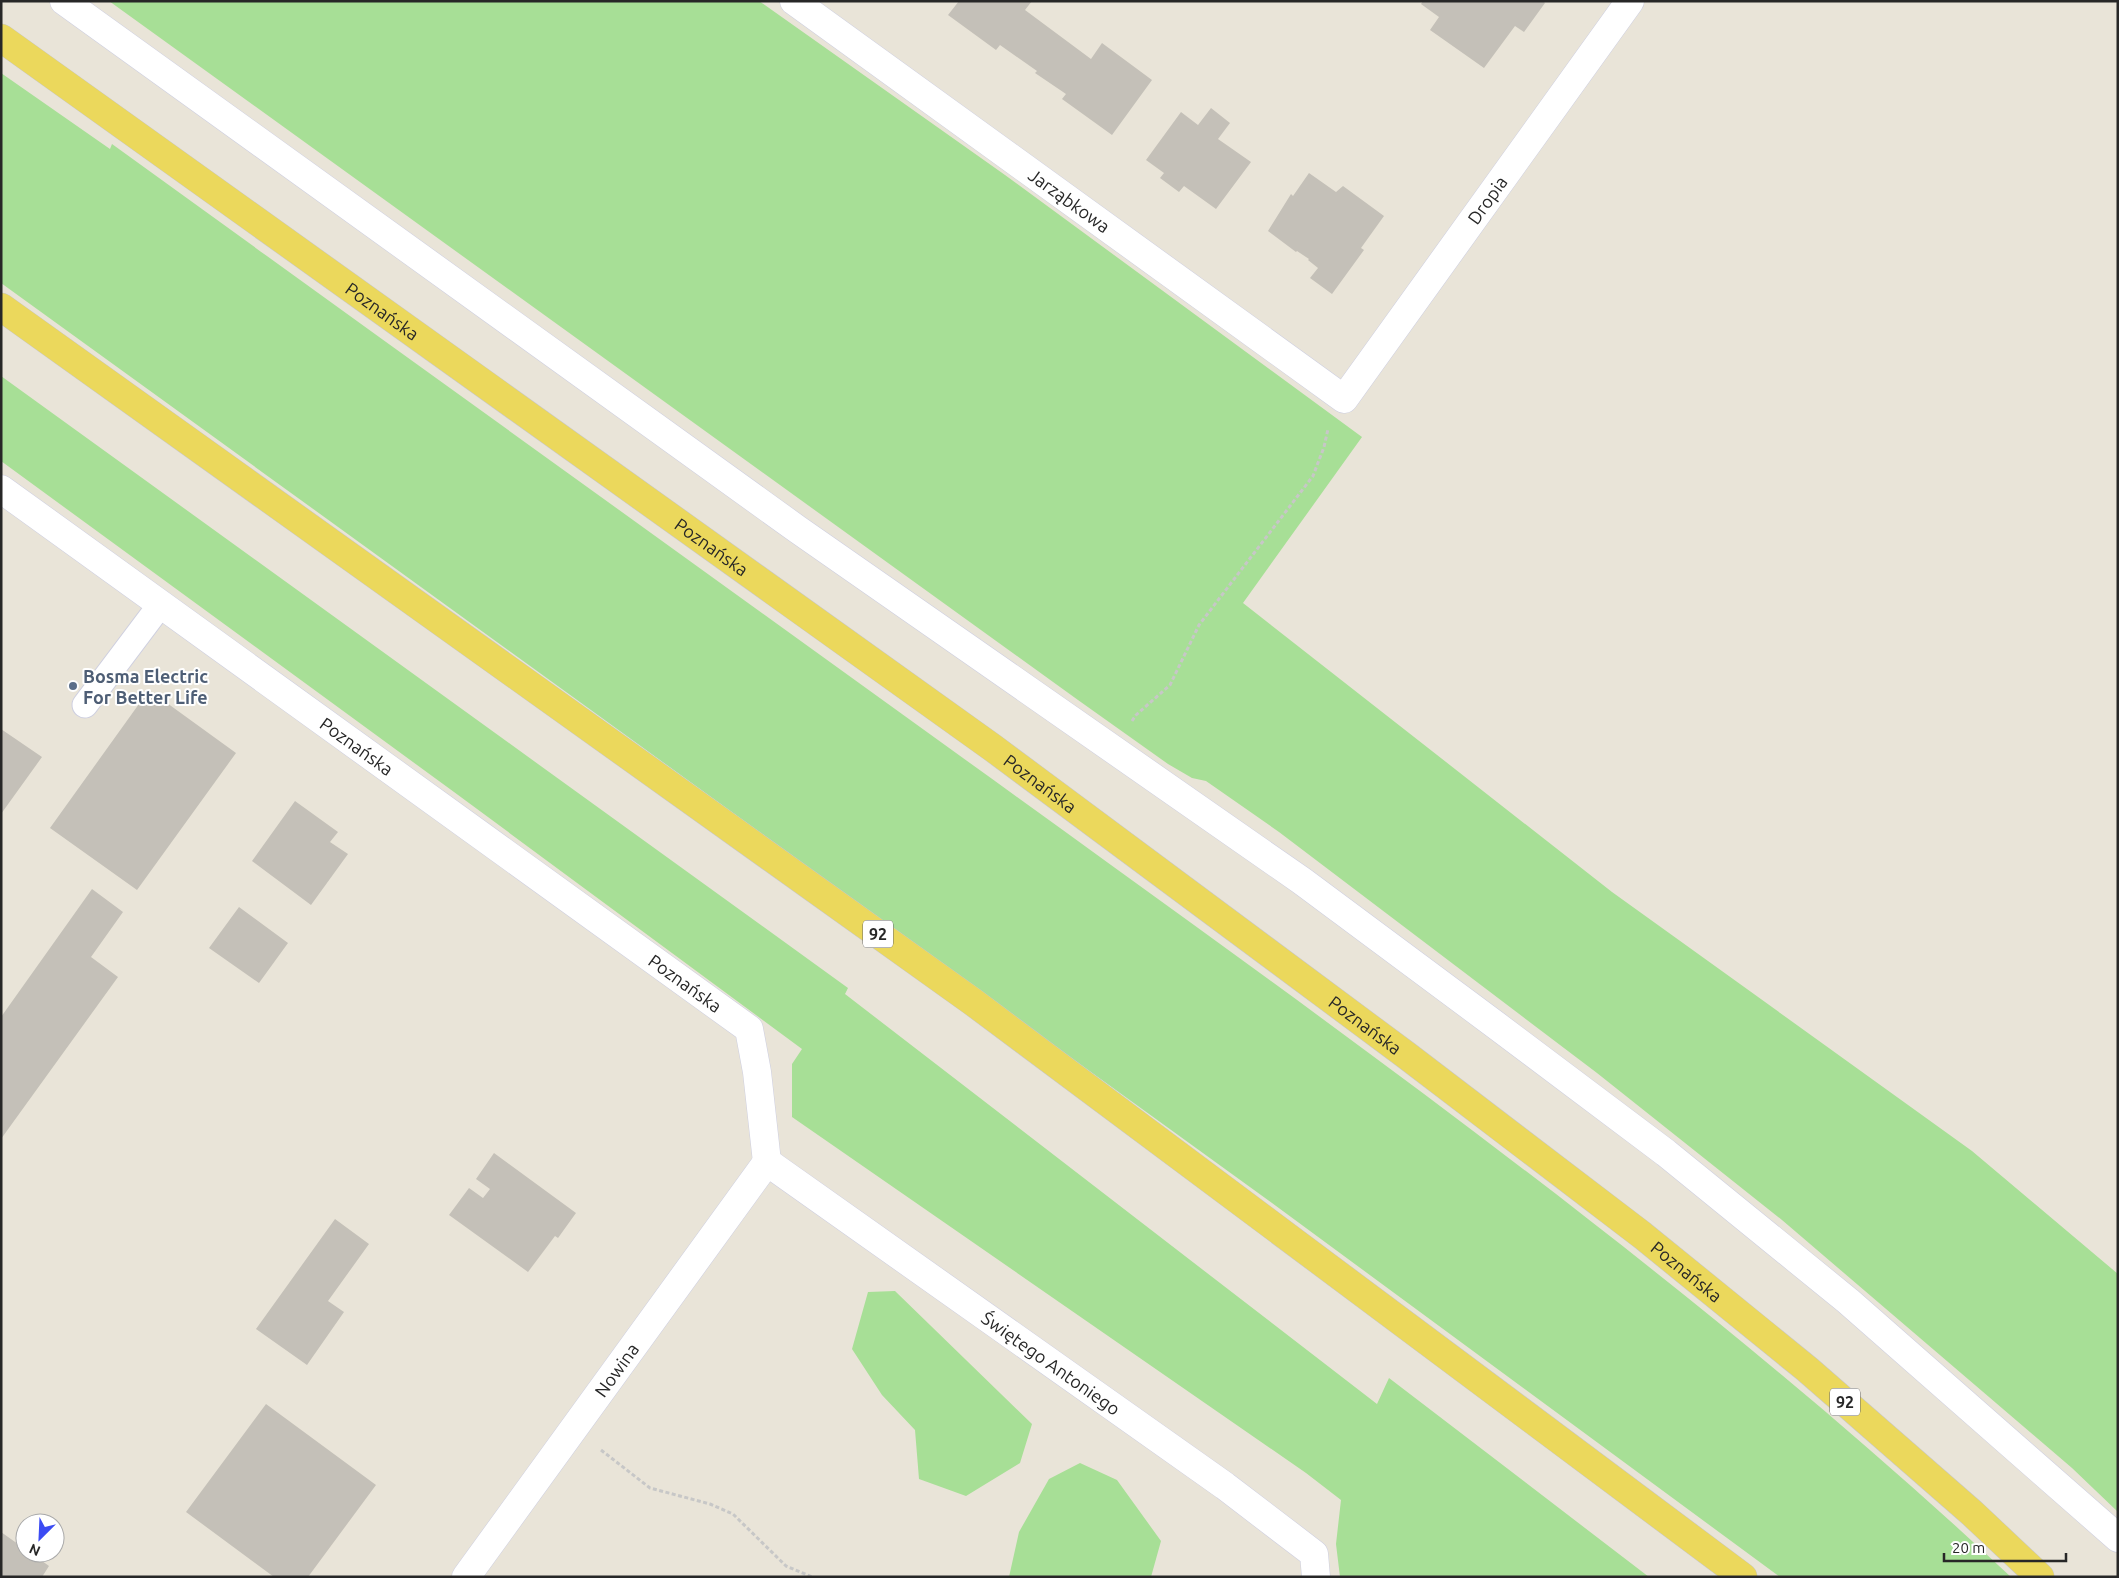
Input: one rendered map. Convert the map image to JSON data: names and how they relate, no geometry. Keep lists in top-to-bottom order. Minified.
{"streets":{"main road":["Poznańska","92"],"street":["Jarząbkowa","Dropia","Świętego Antoniego","Nowina"]},"crossings":[["Jarząbkowa","Dropia"],["Poznańska","Świętego Antoniego"],["Poznańska","Nowina"],["Świętego Antoniego","Nowina"]],"places":["Bosma Electric For Better Life"],"scale_bar":"20 m","north":"bottom left"}
